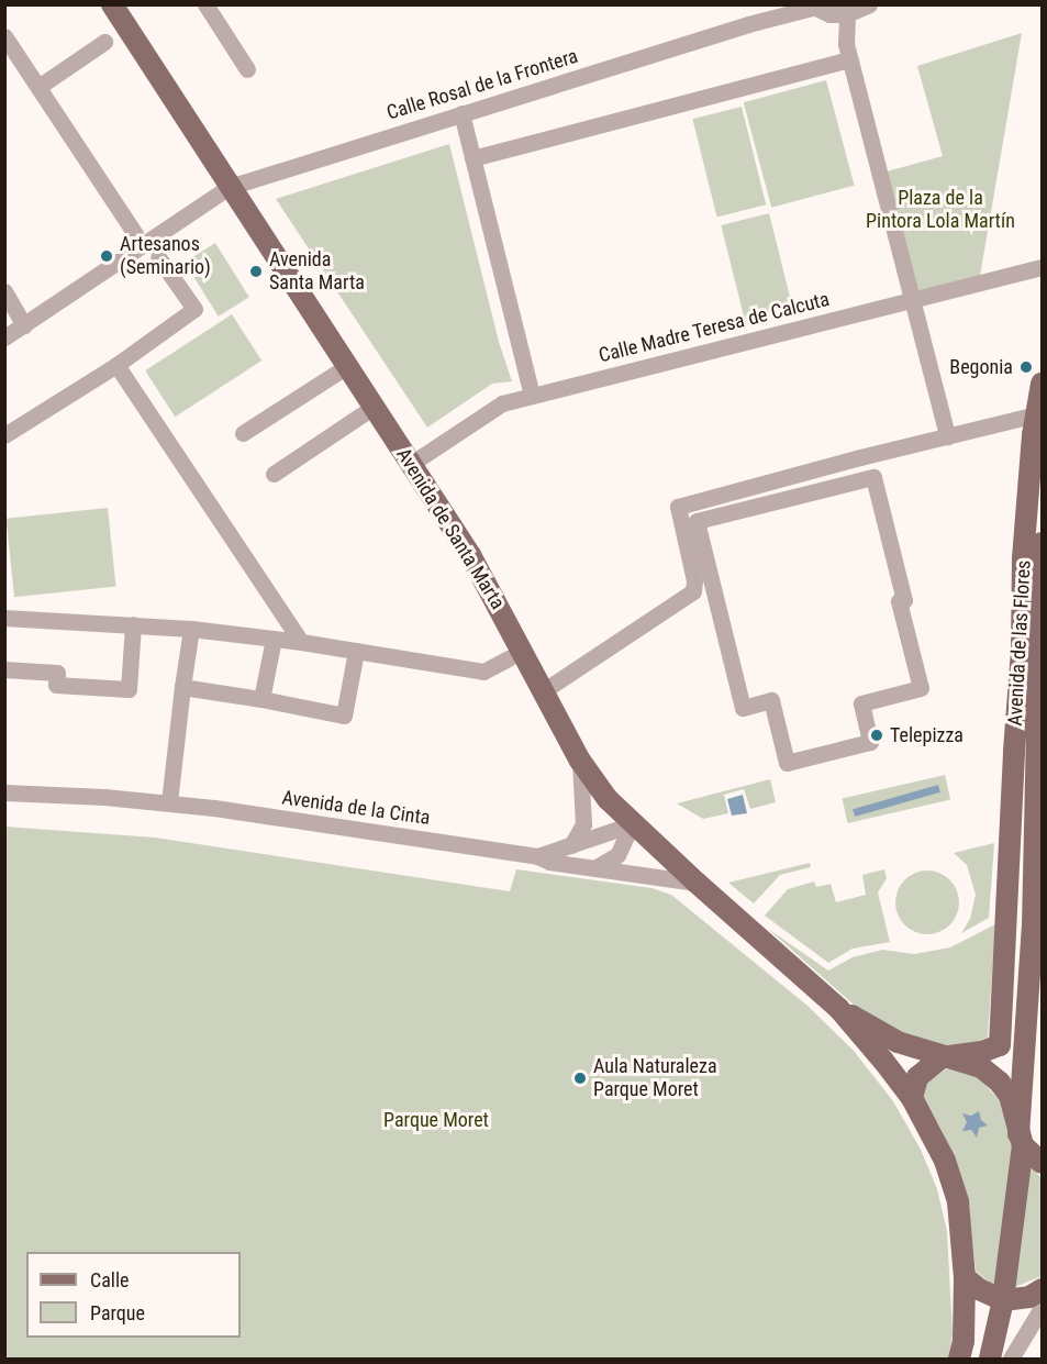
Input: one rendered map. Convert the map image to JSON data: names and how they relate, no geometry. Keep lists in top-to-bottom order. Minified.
{"streets":{"main road":["Avenida de Santa Marta","Avenida de las Flores"],"street":["Calle Rosal de la Frontera","Calle Madre Teresa de Calcuta","Avenida de la Cinta"]},"crossings":[["Calle Rosal de la Frontera","Avenida de Santa Marta"],["Calle Madre Teresa de Calcuta","Avenida de Santa Marta"],["Avenida de Santa Marta","Avenida de las Flores"],["Avenida de Santa Marta","Avenida de la Cinta"]],"parks":["Plaza de la Pintora Lola Martín","Parque Moret"],"places":["Artesanos (Seminario)","Avenida Santa Marta","Begonia","Telepizza","Aula Naturaleza Parque Moret"],"legend":["Calle","Parque"]}
